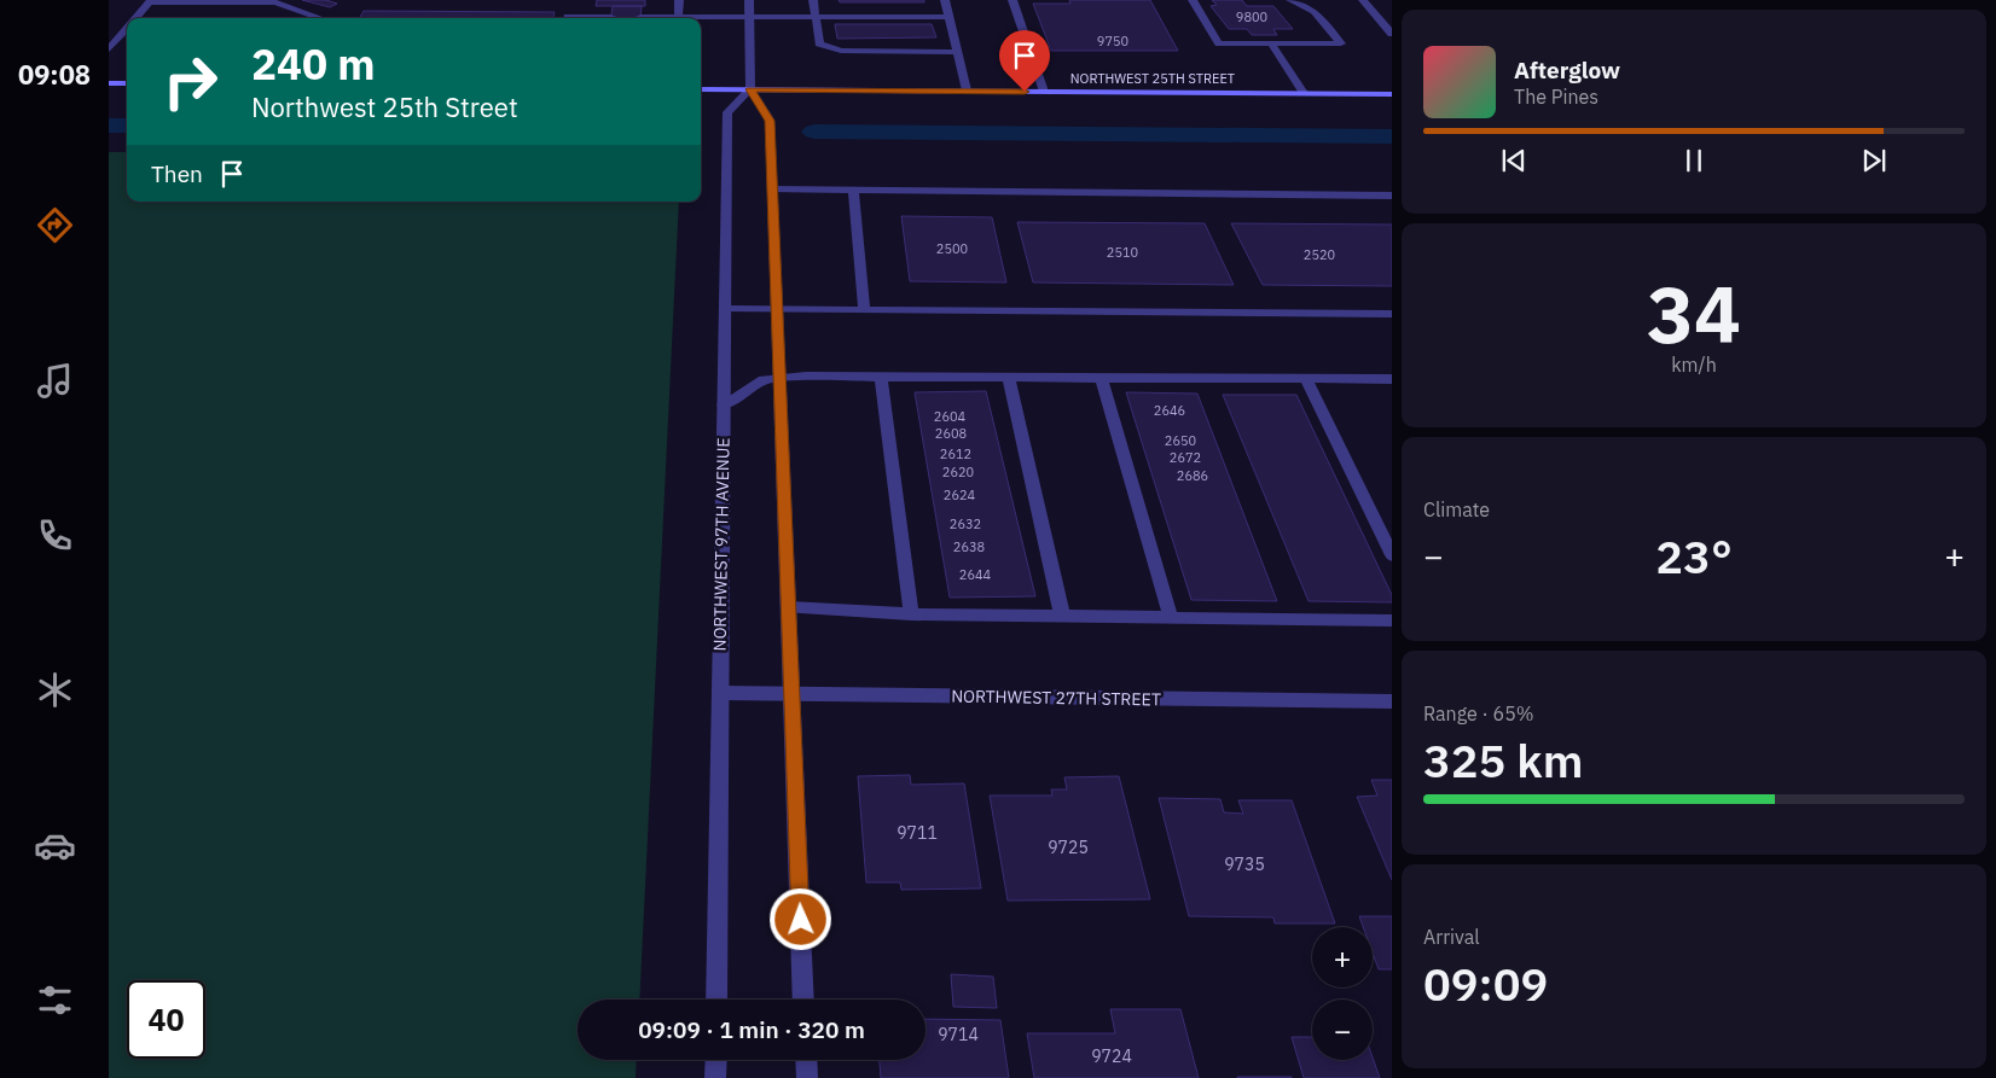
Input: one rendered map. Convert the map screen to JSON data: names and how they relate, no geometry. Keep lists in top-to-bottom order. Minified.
{"streets":{"main road":["NORTHWEST 25TH STREET"],"street":["NORTHWEST 97TH AVENUE","NORTHWEST 27TH STREET"]},"crossings":[["NORTHWEST 25TH STREET","NORTHWEST 97TH AVENUE"],["NORTHWEST 97TH AVENUE","NORTHWEST 27TH STREET"]],"house_numbers":["9800","9750","2500","2510","2520","2646","2604","2608","2650","2612","2672","2620","2686","2624","2632","2638","2644","9711","9725","9735","9714","9724"],"page":{"tabs":"09:08","turn":["240 m","Northwest 25th Street"],"song":["Afterglow","The Pines"],"then":"Then","tile":[["34","km/h"],"Climate",["Range · 65%","325 km"],["Arrival","09:09"]],"heat":["−","23°","+"],"map_buttons":["+","−"],"limit":"40","trip":"09:09 · 1 min · 320 m"}}
